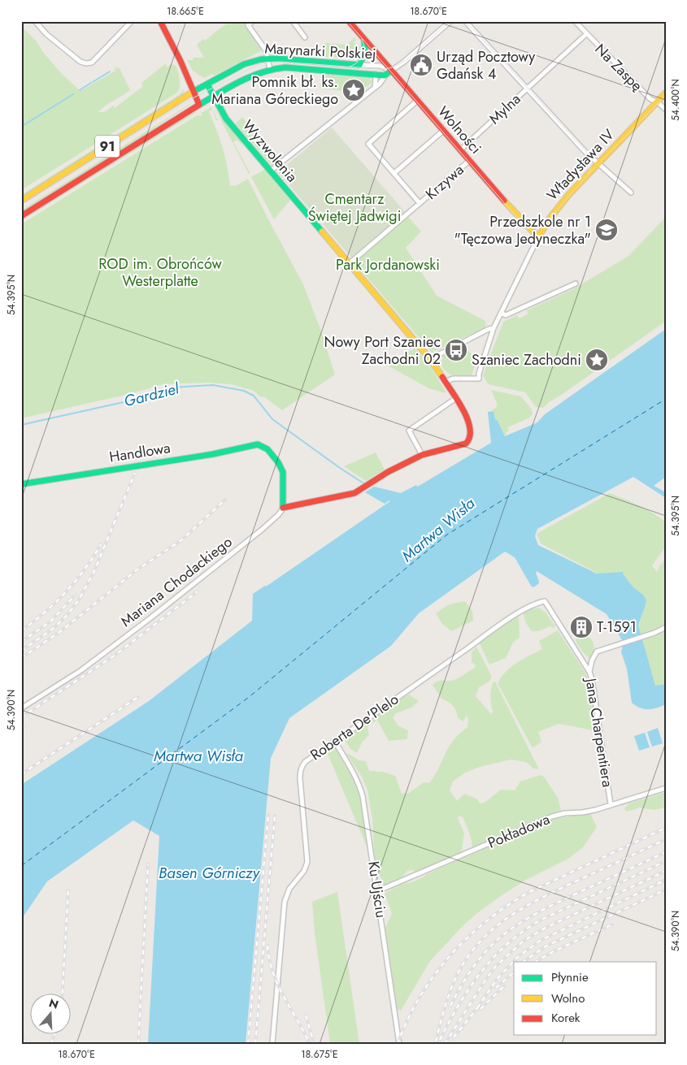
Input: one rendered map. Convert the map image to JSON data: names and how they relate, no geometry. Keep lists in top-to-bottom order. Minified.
{"streets":{"street":["Marynarki Polskiej","Na Zaspę","Mylna","Wolności","91","Wyzwolenia","Władysława IV","Krzywa","Handlowa","Mariana Chodackiego","Roberta De'Plelo","Jana Charpentiera","Pokładowa","Ku Ujściu"]},"crossings":[["Marynarki Polskiej","Wolności"],["Marynarki Polskiej","Wyzwolenia"],["Na Zaspę","Mylna"],["Na Zaspę","Władysława IV"],["Mylna","Wolności"],["Wolności","Władysława IV"],["Wolności","Krzywa"],["Wyzwolenia","Krzywa"],["Handlowa","Mariana Chodackiego"],["Roberta De'Plelo","Jana Charpentiera"],["Roberta De'Plelo","Ku Ujściu"],["Jana Charpentiera","Pokładowa"],["Pokładowa","Ku Ujściu"]],"water":["Gardziel","Martwa Wisła","Basen Górniczy"],"parks":["Cmentarz Świętej Jadwigi","ROD im. Obrońców Westerplatte","Park Jordanowski"],"places":{"public building":["Urząd Pocztowy Gdańsk 4"],"place":["Pomnik bł. ks. Mariana Góreckiego","Szaniec Zachodni"],"school or university":["Przedszkole nr 1 \"Tęczowa Jedyneczka\""],"bus stop":["Nowy Port Szaniec Zachodni 02"],"building":["T-1591"]},"legend":["Płynnie","Wolno","Korek"],"north":"top","coordinates":["18.665°E","18.670°E","54.400°N","54.395°N","54.390°N","18.675°E"]}
